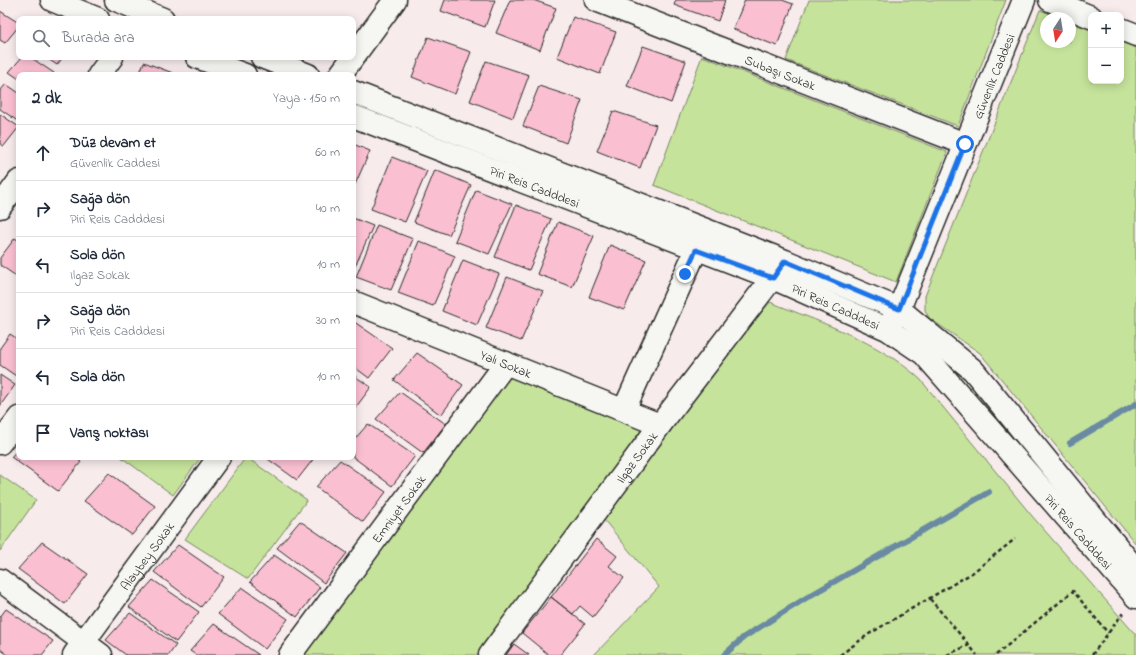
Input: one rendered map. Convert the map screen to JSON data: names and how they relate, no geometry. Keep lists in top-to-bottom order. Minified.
{"streets":{"street":["Subaşı Sokak","Güvenlik Caddesi","Piri Reis Cadddesi","Yalı Sokak","Ilgaz Sokak","Emniyet Sokak","Alaybey Sokak"]},"crossings":[["Subaşı Sokak","Güvenlik Caddesi"],["Güvenlik Caddesi","Piri Reis Cadddesi"],["Piri Reis Cadddesi","Ilgaz Sokak"],["Yalı Sokak","Ilgaz Sokak"],["Yalı Sokak","Emniyet Sokak"]],"north":"bottom","page":{"map_buttons":["+","−"],"search":"Burada ara","heading":["2 dk","Yaya · 150 m"],"list":[["Düz devam et","Güvenlik Caddesi","60 m"],["Sağa dön","Piri Reis Cadddesi","40 m"],["Sola dön","Ilgaz Sokak","10 m"],["Sağa dön","Piri Reis Cadddesi","30 m"],["Sola dön","10 m"],"Varış noktası"]}}
